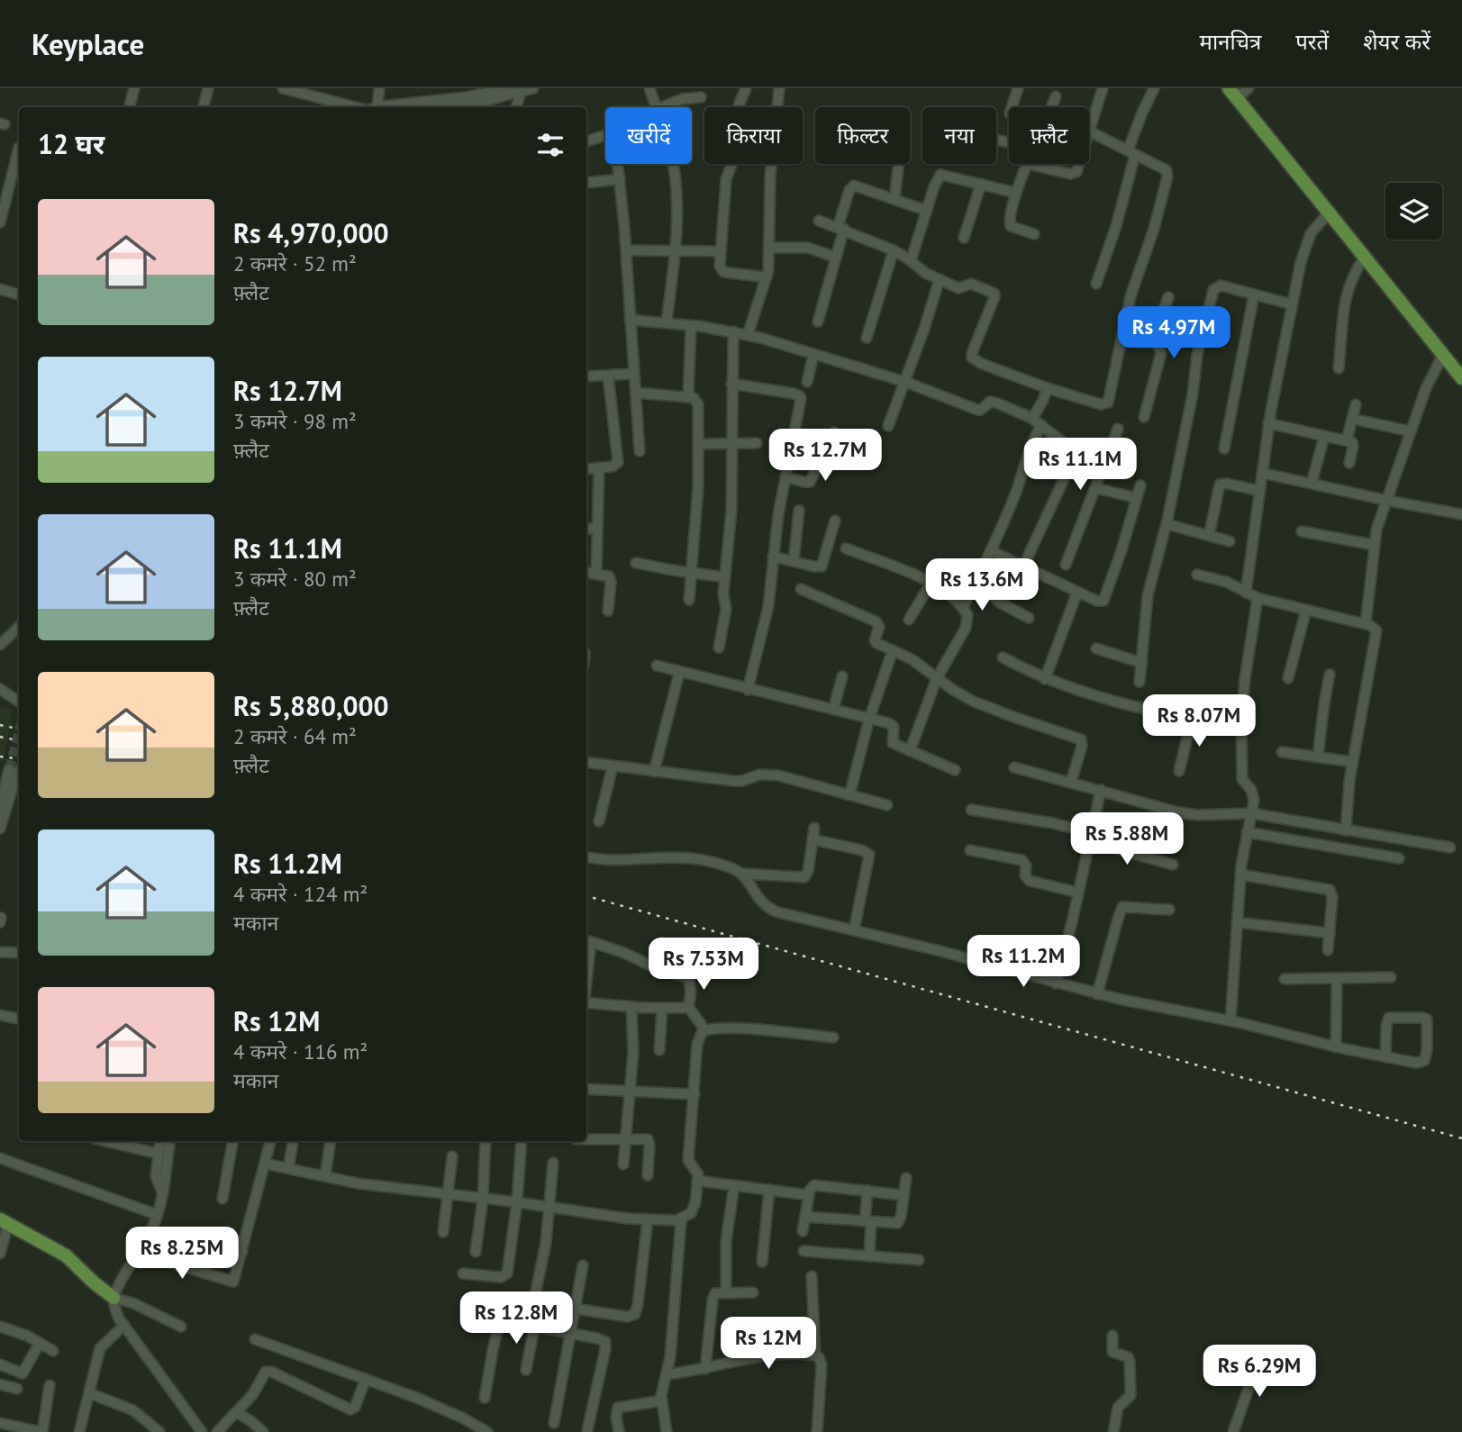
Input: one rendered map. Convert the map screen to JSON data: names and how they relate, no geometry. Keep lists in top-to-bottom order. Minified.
{"page":{"header":"Keyplace","nav":["मानचित्र","परतें","शेयर करें"],"chip":["खरीदें","किराया","फ़िल्टर","नया","फ़्लैट"],"heading":"12 घर","list":[{"name":"Rs 4,970,000","note":"2 कमरे · 52 m² · फ़्लैट"},{"name":"Rs 12.7M","note":"3 कमरे · 98 m² · फ़्लैट"},{"name":"Rs 11.1M","note":"3 कमरे · 80 m² · फ़्लैट"},{"name":"Rs 5,880,000","note":"2 कमरे · 64 m² · फ़्लैट"},{"name":"Rs 11.2M","note":"4 कमरे · 124 m² · मकान"},{"name":"Rs 12M","note":"4 कमरे · 116 m² · मकान"}],"price":["Rs 4.97M","Rs 12.7M","Rs 11.1M","Rs 13.6M","Rs 8.07M","Rs 5.88M","Rs 11.2M","Rs 7.53M","Rs 8.25M","Rs 12.8M","Rs 12M","Rs 6.29M"]}}
